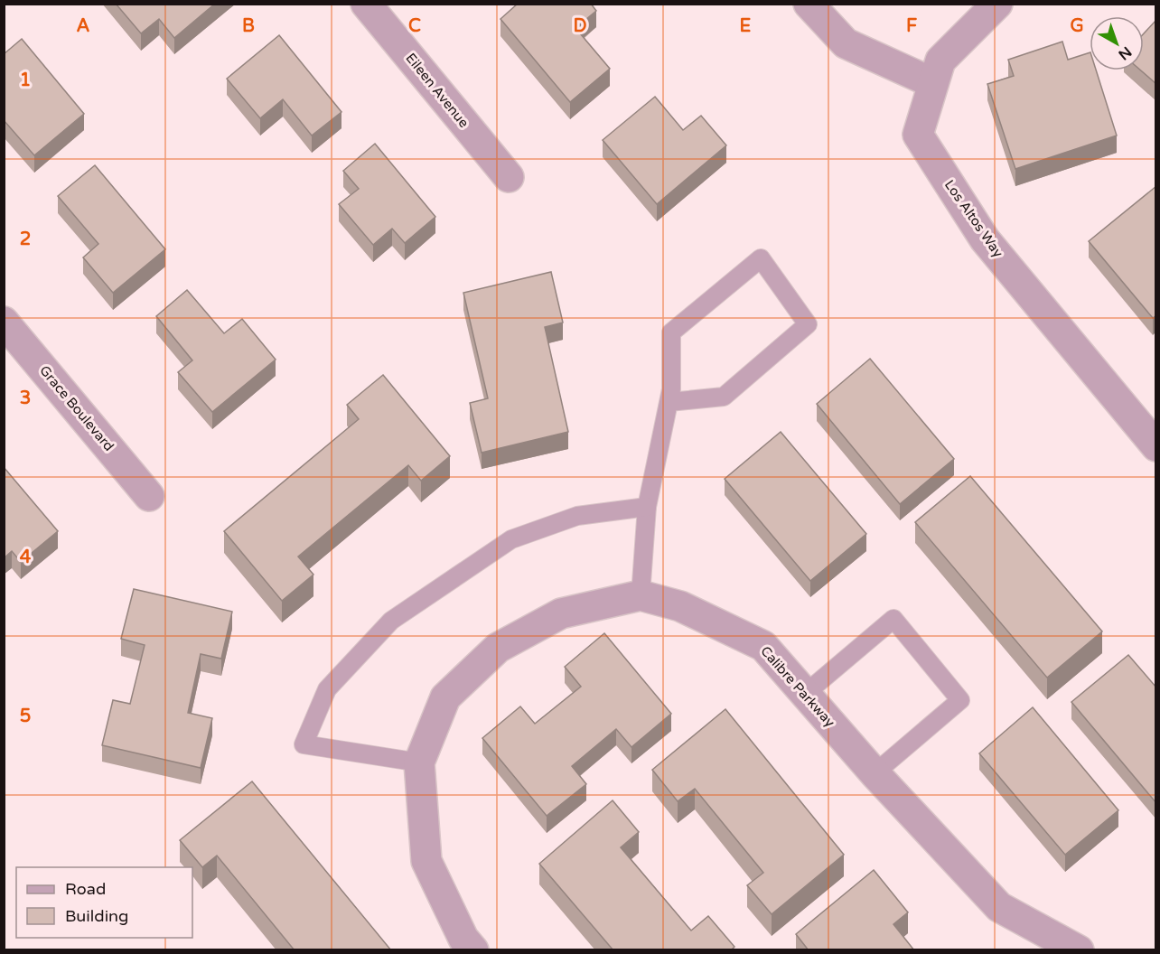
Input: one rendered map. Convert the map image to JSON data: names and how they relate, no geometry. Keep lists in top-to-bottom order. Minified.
{"streets":{"street":["Eileen Avenue","Los Altos Way","Grace Boulevard","Calibre Parkway"]},"legend":["Road","Building"],"north":"bottom right","grid":{"columns":["A","B","C","D","E","F","G"],"rows":["1","2","3","4","5"]}}
